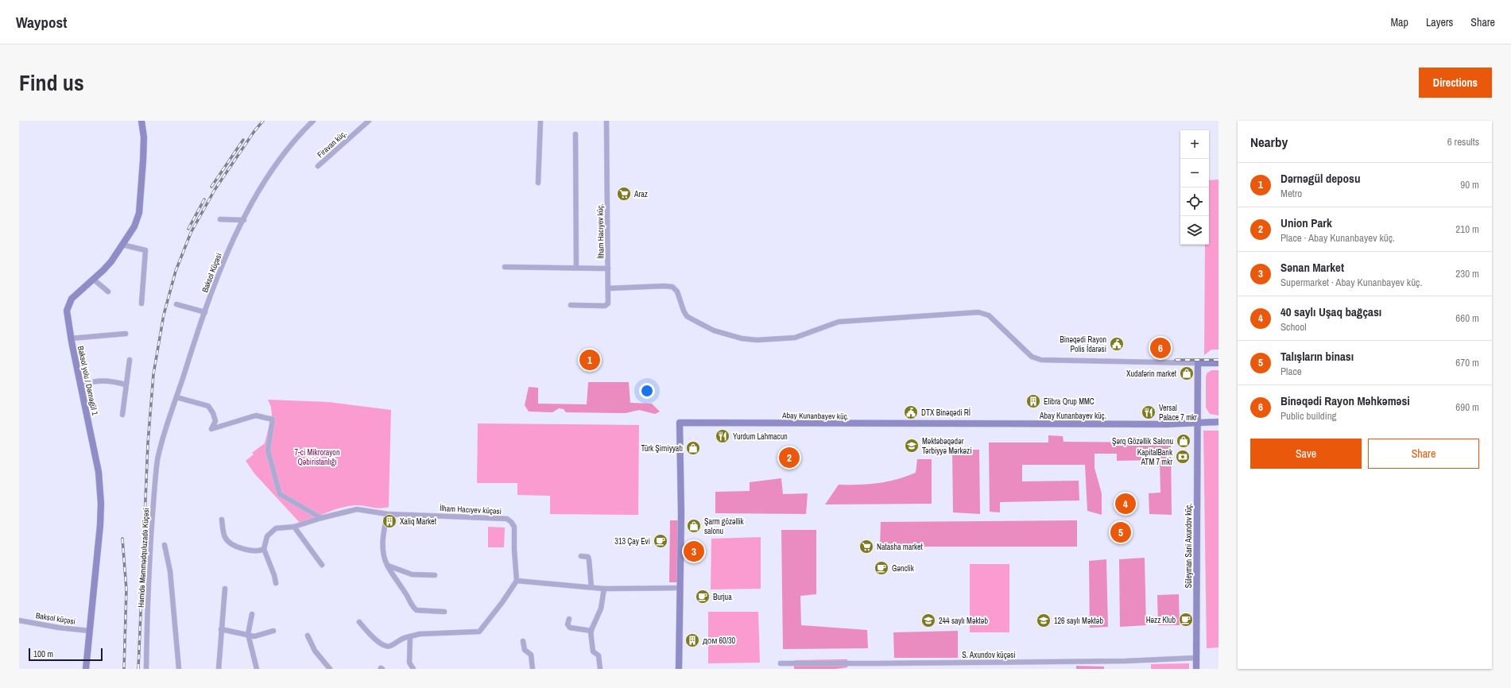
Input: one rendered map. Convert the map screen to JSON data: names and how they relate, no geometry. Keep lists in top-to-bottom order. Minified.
{"streets":{"street":["Firavan küç.","İlham Hacıyev küç.","Baksol Küçəsi","Baksol yolu / Dərnəgül 1","Abay Kunanbayev küç.","İlham Hacıyev küçəsi","Süleyman Sani Axundov küç.","Həmidə Məmmədquluzadə Küçəsi","Baksol küçəsi","S. Axundov küçəsi"]},"crossings":[["Baksol Küçəsi","Həmidə Məmmədquluzadə Küçəsi"],["Baksol yolu / Dərnəgül 1","Baksol küçəsi"],["Abay Kunanbayev küç.","Süleyman Sani Axundov küç."],["Süleyman Sani Axundov küç.","S. Axundov küçəsi"]],"parks":["7-ci Mikrorayon Qəbiristanlığı"],"places":{"supermarket":["Araz","Natasha market"],"public building":["Binəqədi Rayon Polis İdarəsi","DTX Binəqədi Rİ"],"shop":["Xudafərin market","Şərq Gözəllik Salonu","Türk Şirniyyatı","Şarm gözəllik salonu"],"building":["Elibra Qrup MMC","Xaliq Market","дом 60/30"],"restaurant":["Versal Palace 7 mkr","Yurdum Lahmacun"],"school or university":["Məktəbəqədər Tərbiyyə Mərkəzi","244 saylı Məktəb","126 saylı Məktəb"],"bank":["KapitalBank ATM 7 mkr"],"cafe":["313 Çay Evi","Gənclik","Burjua","Həzz Klub"]},"scale_bar":"100 m","page":{"header":"Waypost","nav":["Map","Layers","Share"],"title":"Find us","buttons":["Directions",["Save","Share"]],"heading":["Nearby","6 results"],"map_buttons":["+","−"],"list":[{"mark":"1","name":"Dərnəgül deposu","note":"Metro","value":"90 m"},{"mark":"2","name":"Union Park","note":"Place · Abay Kunanbayev küç.","value":"210 m"},{"mark":"3","name":"Sənan Market","note":"Supermarket · Abay Kunanbayev küç.","value":"230 m"},{"mark":"4","name":"40 saylı Uşaq bağçası","note":"School","value":"660 m"},{"mark":"5","name":"Talışların binası","note":"Place","value":"670 m"},{"mark":"6","name":"Binəqədi Rayon Məhkəməsi","note":"Public building","value":"690 m"}],"pins":["6","1","2","4","5","3"],"scale":"100 m"}}
